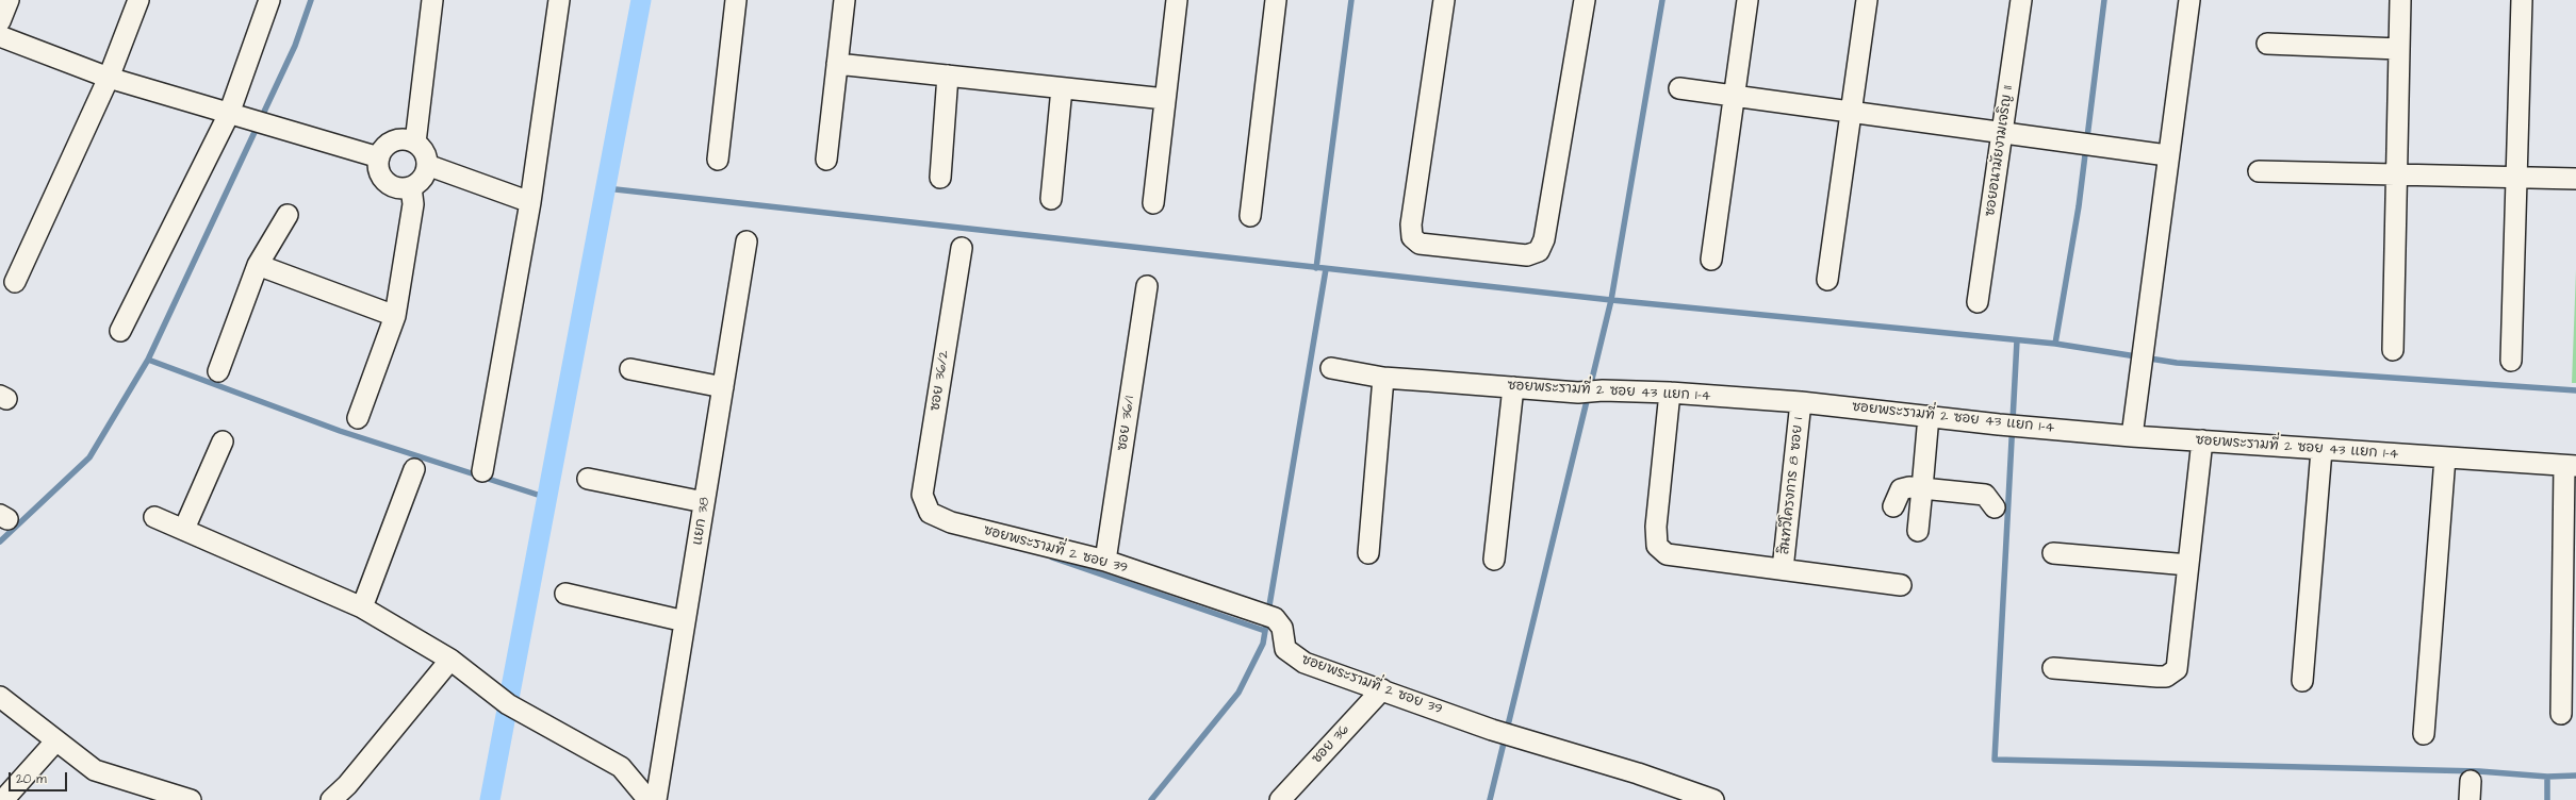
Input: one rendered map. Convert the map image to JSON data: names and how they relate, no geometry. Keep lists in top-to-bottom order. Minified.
{"streets":{"street":["ซอยอนามัยงามเจริญ 11","ซอย 36/2","ซอยพระรามที่ 2 ซอย 43 แยก 1-4","ซอย 36/1","สินทวีโครงการ 8 ซอย 1","แยก 38","ซอยพระรามที่ 2 ซอย 39","ซอย 36"]},"crossings":[["ซอย 36/2","ซอยพระรามที่ 2 ซอย 39"],["ซอยพระรามที่ 2 ซอย 43 แยก 1-4","สินทวีโครงการ 8 ซอย 1"],["ซอย 36/1","ซอยพระรามที่ 2 ซอย 39"],["ซอยพระรามที่ 2 ซอย 39","ซอย 36"]],"scale_bar":"20 m"}
